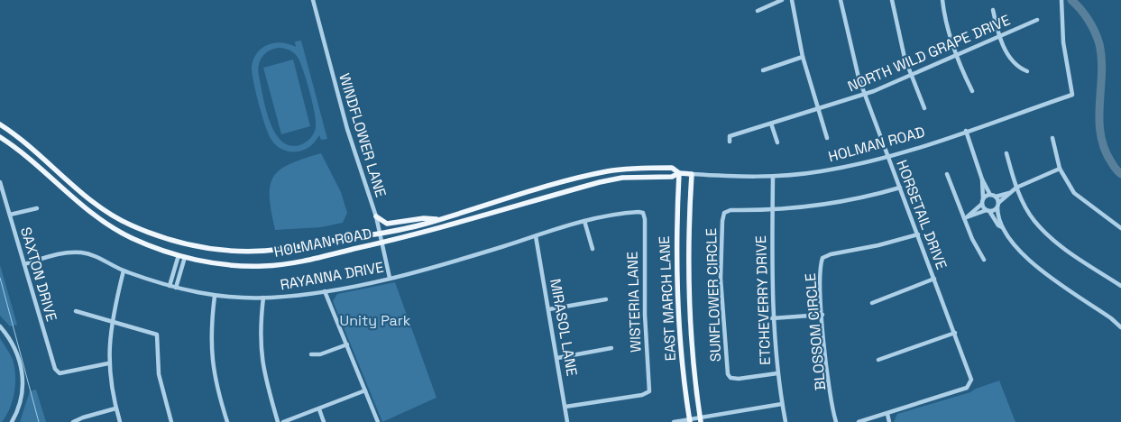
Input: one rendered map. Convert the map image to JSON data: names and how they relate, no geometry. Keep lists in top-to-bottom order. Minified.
{"streets":{"main road":["HOLMAN ROAD","EAST MARCH LANE"],"street":["NORTH WILD GRAPE DRIVE","WINDFLOWER LANE","HORSETAIL DRIVE","SAXTON DRIVE","RAYANNA DRIVE","SUNFLOWER CIRCLE","ETCHEVERRY DRIVE","WISTERIA LANE","MIRASOL LANE","BLOSSOM CIRCLE"]},"crossings":[["NORTH WILD GRAPE DRIVE","HORSETAIL DRIVE"],["WINDFLOWER LANE","HOLMAN ROAD"],["WINDFLOWER LANE","RAYANNA DRIVE"],["HOLMAN ROAD","HORSETAIL DRIVE"],["HOLMAN ROAD","EAST MARCH LANE"],["HOLMAN ROAD","ETCHEVERRY DRIVE"],["HORSETAIL DRIVE","BLOSSOM CIRCLE"],["SAXTON DRIVE","RAYANNA DRIVE"],["RAYANNA DRIVE","WISTERIA LANE"],["RAYANNA DRIVE","MIRASOL LANE"],["SUNFLOWER CIRCLE","ETCHEVERRY DRIVE"],["WISTERIA LANE","MIRASOL LANE"]],"parks":["Unity Park"]}
